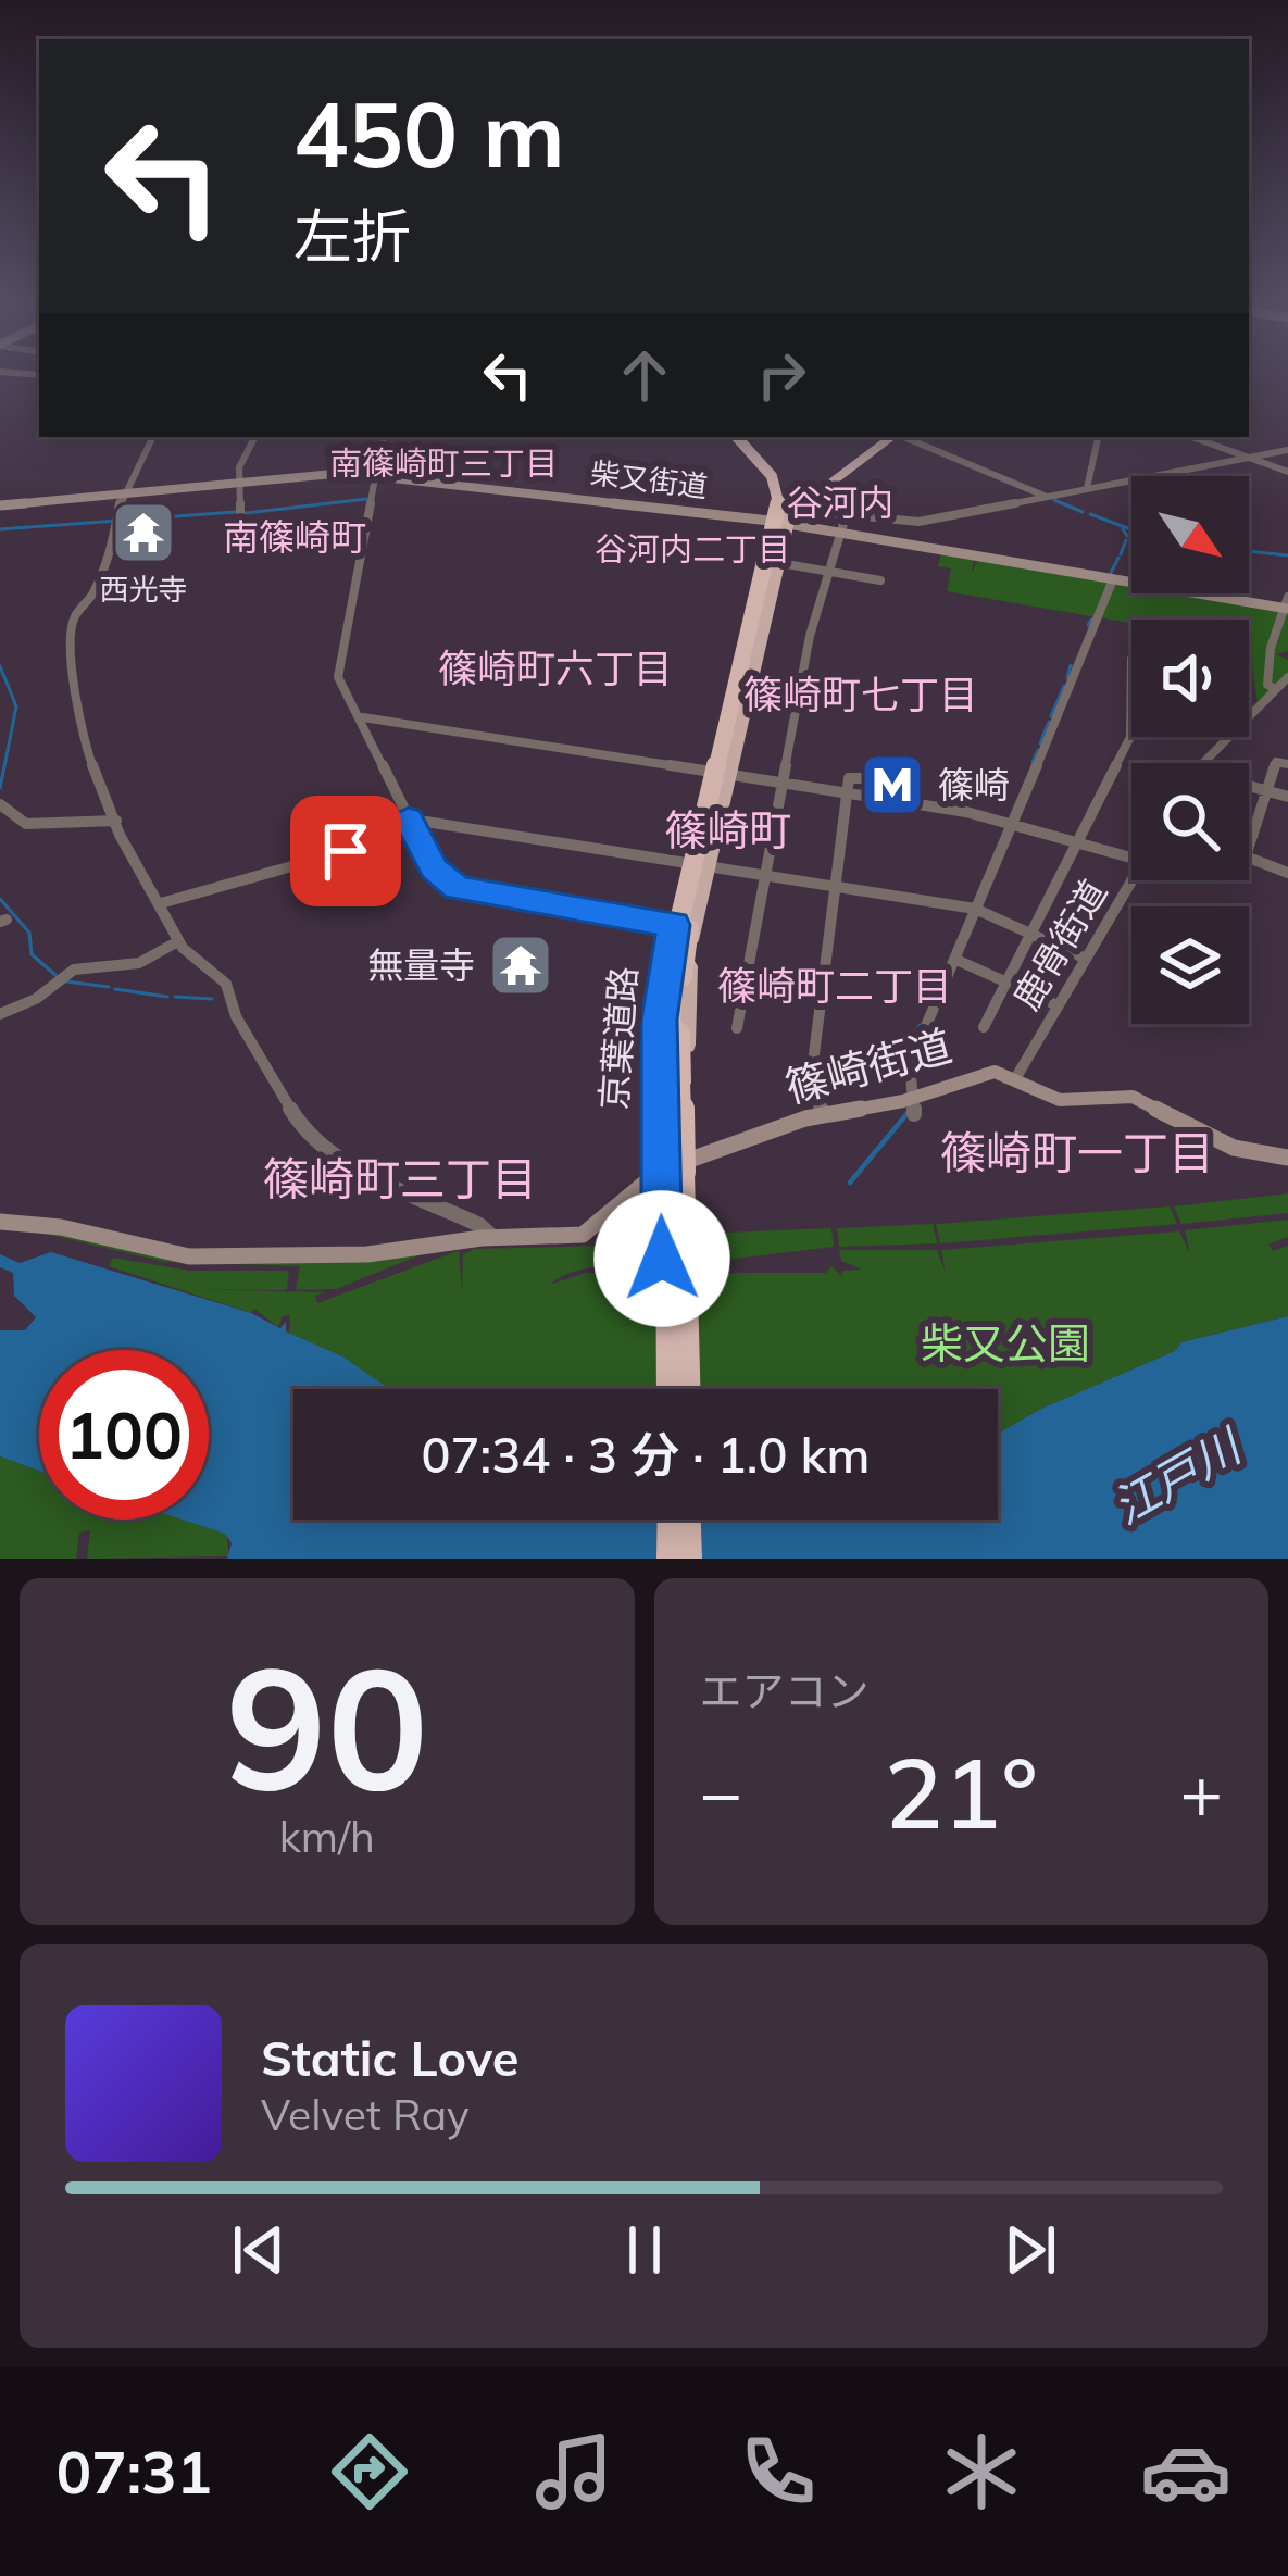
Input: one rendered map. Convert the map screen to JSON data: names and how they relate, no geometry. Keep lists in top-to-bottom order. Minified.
{"streets":{"highway":["京葉道路"],"main road":["柴又街道","篠崎街道"],"street":["鹿骨街道"]},"crossings":[["柴又街道","京葉道路"],["鹿骨街道","篠崎街道"],["京葉道路","篠崎街道"]],"districts":["南篠崎町三丁目","谷河内","南篠崎町","谷河内二丁目","篠崎町六丁目","篠崎町七丁目","篠崎町","篠崎町二丁目","篠崎町一丁目","篠崎町三丁目"],"water":["江戸川"],"parks":["柴又公園"],"places":{"temple":["西光寺","無量寺"],"metro station":["篠崎"]},"north":"bottom right","page":{"turn":["450 m","左折"],"limit":"100","trip":"07:34 · 3 分 · 1.0 km","tile":[["90","km/h"],"エアコン"],"heat":["−","21°","+"],"song":["Static Love","Velvet Ray"],"tabs":"07:31"}}
